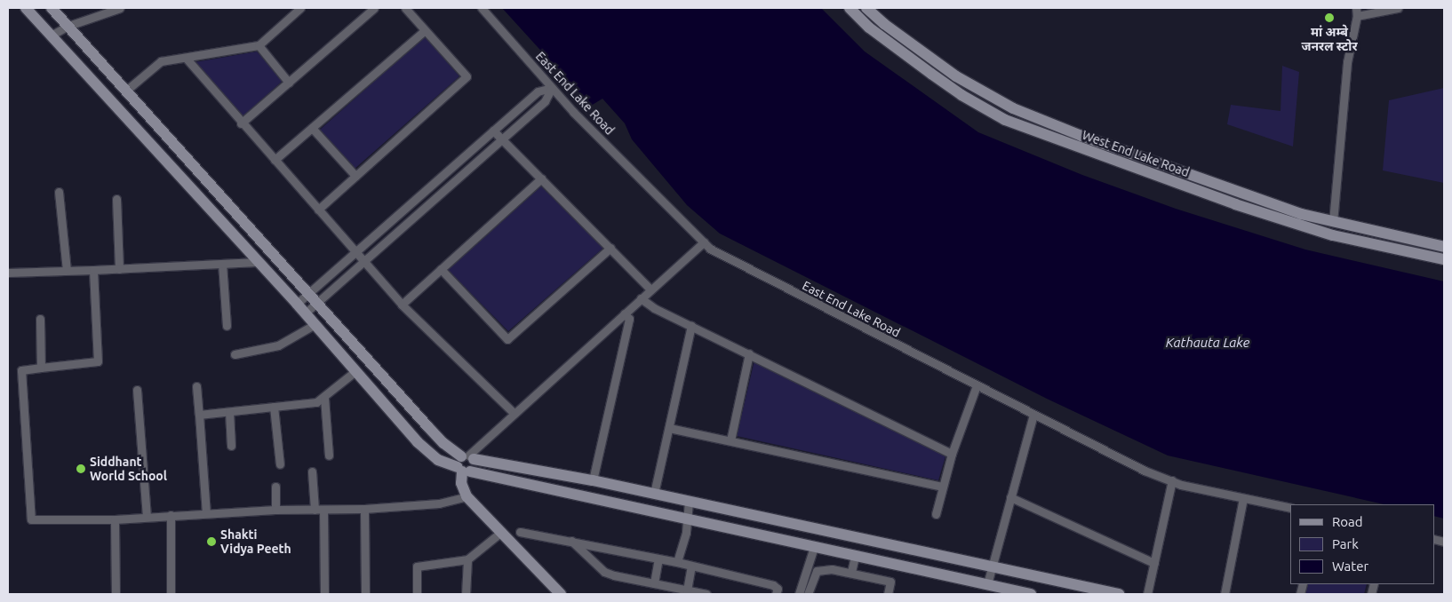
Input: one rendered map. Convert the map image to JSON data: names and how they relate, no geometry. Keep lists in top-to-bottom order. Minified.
{"streets":{"street":["East End Lake Road","West End Lake Road"]},"water":["Kathauta Lake"],"places":["मां अम्बे जनरल स्टोर","Siddhant World School","Shakti Vidya Peeth"],"legend":["Road","Park","Water"]}
